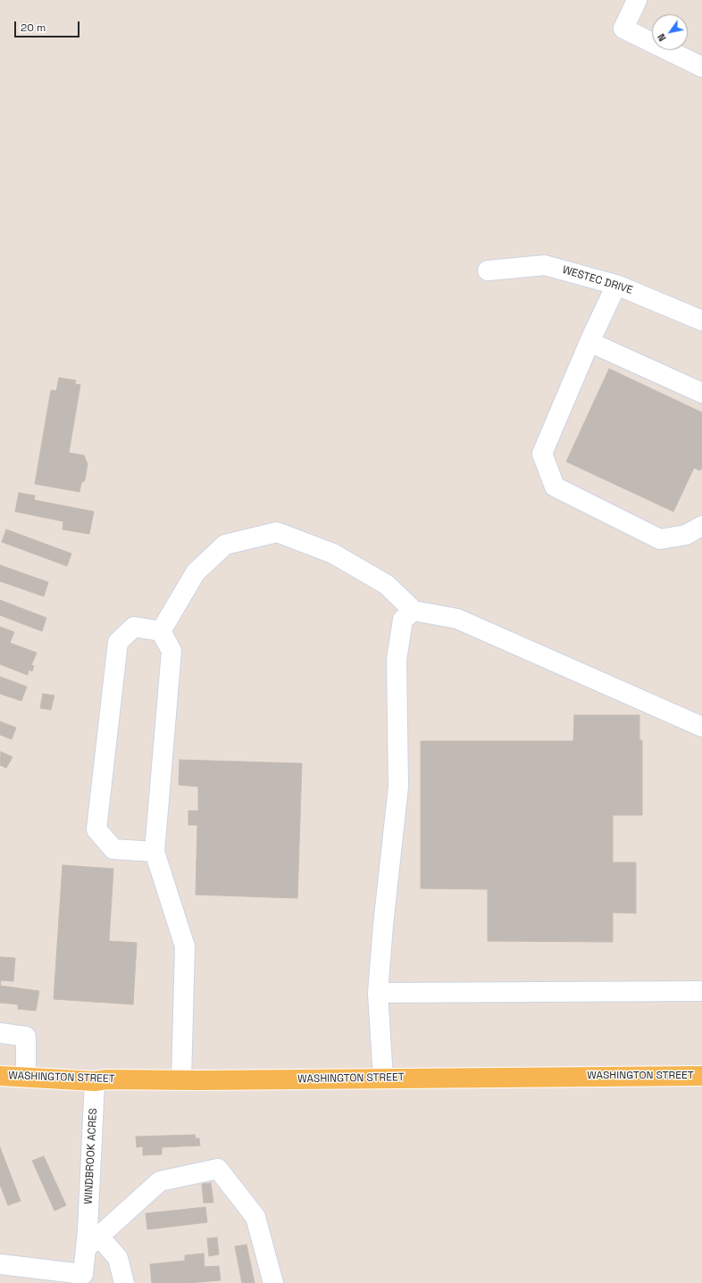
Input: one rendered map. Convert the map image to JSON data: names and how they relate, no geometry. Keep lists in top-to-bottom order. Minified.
{"streets":{"main road":["WASHINGTON STREET"],"street":["WESTEC DRIVE","WINDBROOK ACRES"]},"crossings":[["WASHINGTON STREET","WINDBROOK ACRES"]],"scale_bar":"20 m","north":"bottom left"}
